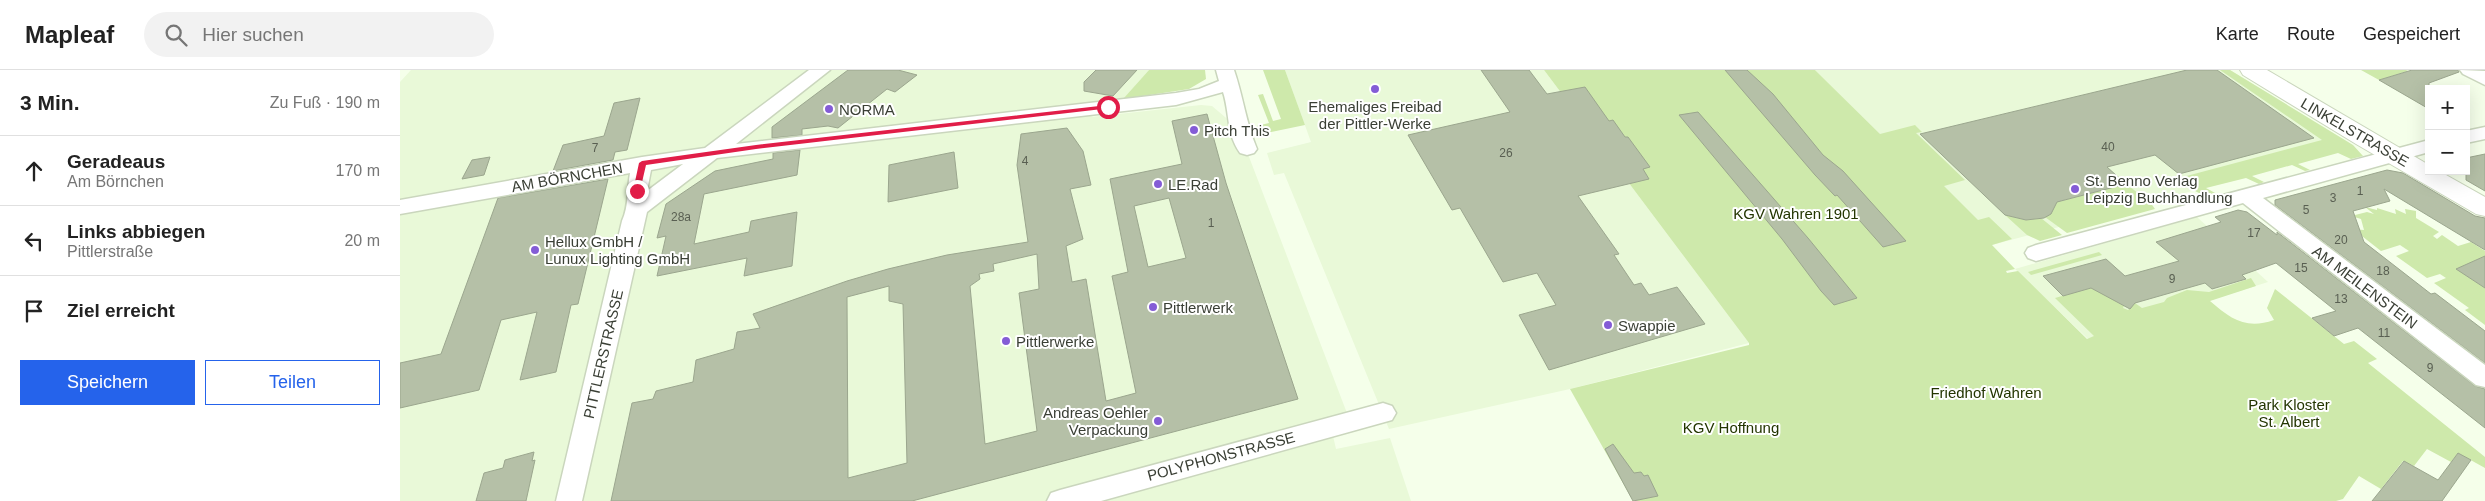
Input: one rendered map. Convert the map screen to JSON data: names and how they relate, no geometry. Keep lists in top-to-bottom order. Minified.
{"streets":{"main road":["LINKELSTRASSE"],"street":["AM BÖRNCHEN","AM MEILENSTEIN","PITTLERSTRASSE","POLYPHONSTRASSE"]},"crossings":[["AM BÖRNCHEN","PITTLERSTRASSE"]],"parks":["KGV Wahren 1901","Friedhof Wahren","Park Kloster St. Albert","KGV Hoffnung"],"places":["Ehemaliges Freibad der Pittler-Werke","NORMA","Pitch This","LE.Rad","St. Benno Verlag Leipzig Buchhandlung","Hellux GmbH / Lunux Lighting GmbH","Pittlerwerk","Swappie","Pittlerwerke","Andreas Oehler Verpackung"],"house_numbers":["40","7","26","4","1","3","5","28a","1","17","20","15","18","9","13","11","9"],"page":{"header":"Mapleaf","search":"Hier suchen","nav":["Karte","Route","Gespeichert"],"heading":["3 Min.","Zu Fuß · 190 m"],"map_buttons":["+","−"],"list":[["Geradeaus","Am Börnchen","170 m"],["Links abbiegen","Pittlerstraße","20 m"],"Ziel erreicht"],"buttons":["Speichern","Teilen"]}}
